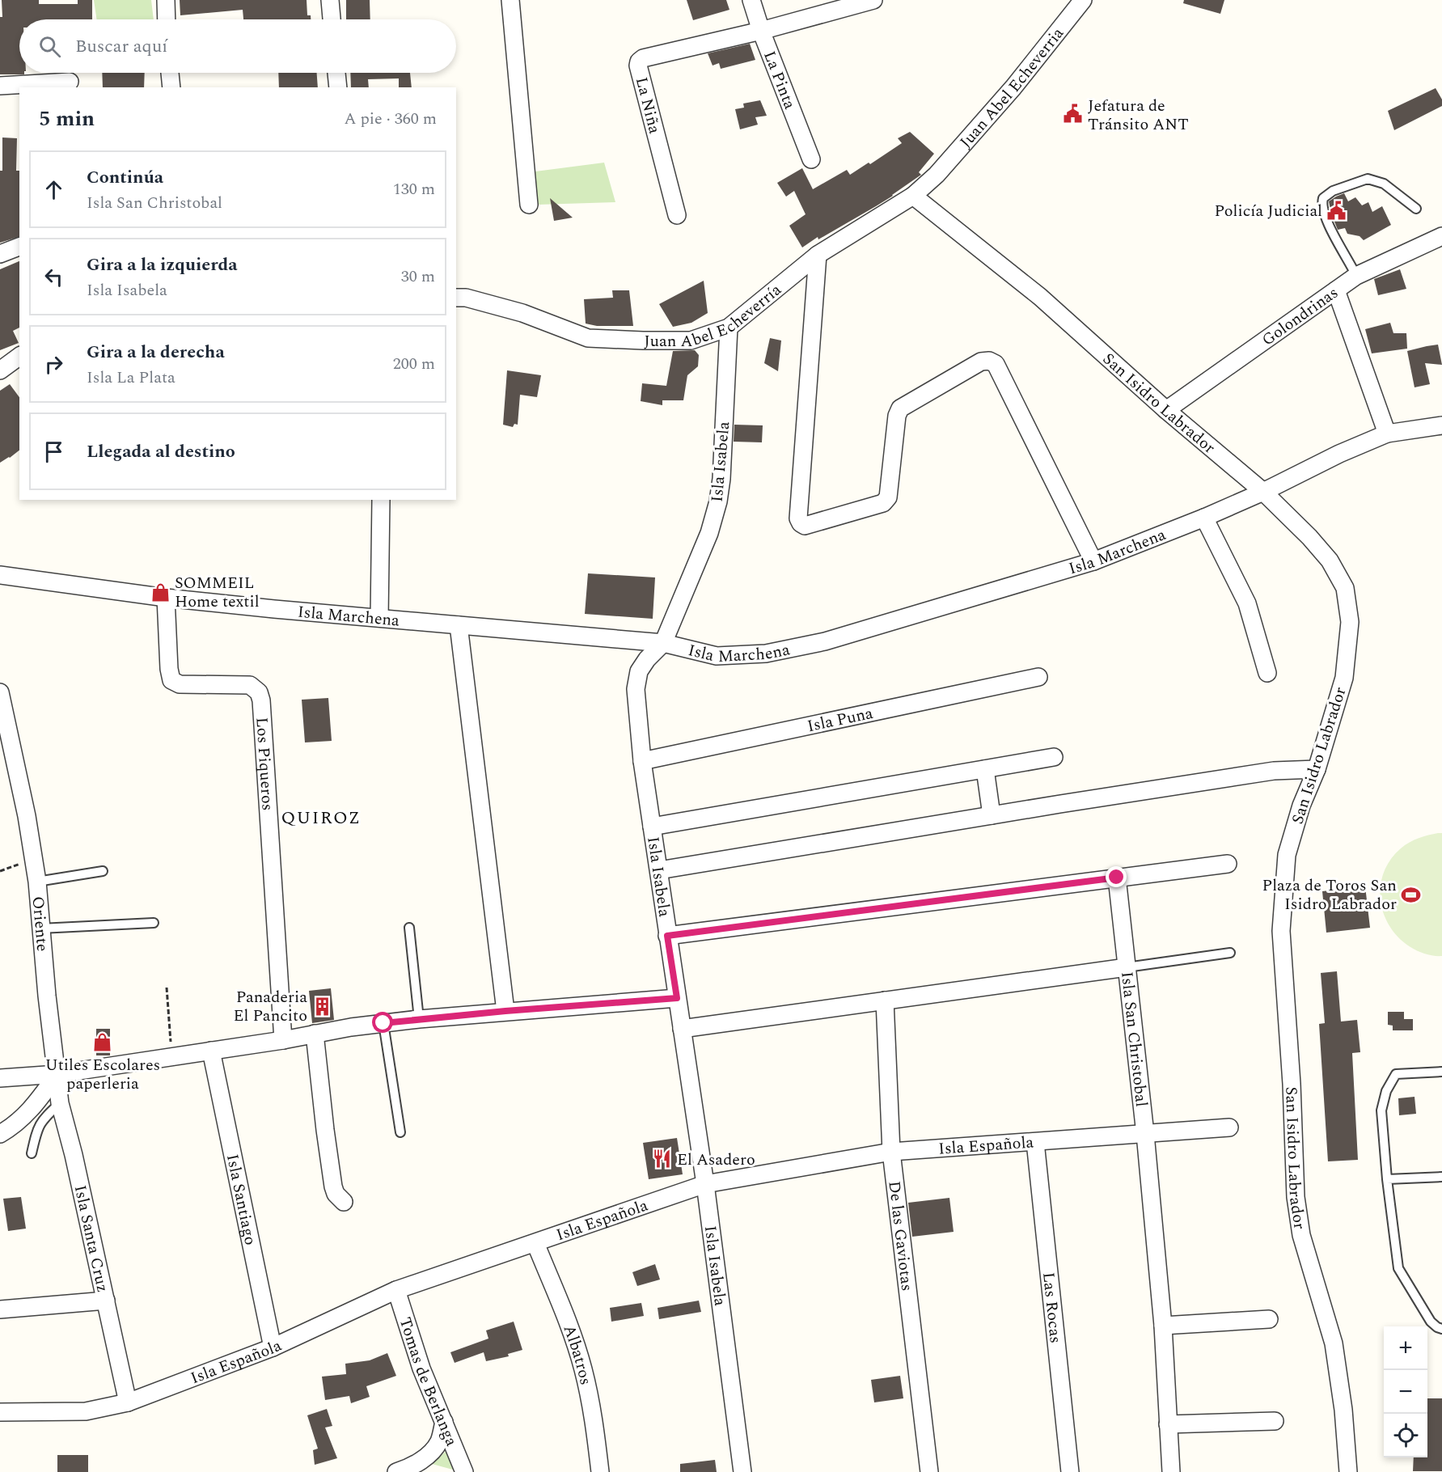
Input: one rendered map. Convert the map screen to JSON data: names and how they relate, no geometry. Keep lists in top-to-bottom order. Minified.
{"streets":{"street":["La Pinta","Juan Abel Echeverria","La Niña","Juan Abel Echeverría","Golondrinas","San Isidro Labrador","Isla Isabela","Isla Marchena","Isla Puna","Los Piqueros","Oriente","Isla San Christobal","Isla Española","Isla Santiago","De las Gaviotas","Isla Santa Cruz","Las Rocas","Albatros","Tomas de Berlanga"]},"crossings":[["La Pinta","La Niña"],["Juan Abel Echeverria","Juan Abel Echeverría"],["Juan Abel Echeverría","San Isidro Labrador"],["Juan Abel Echeverría","Isla Isabela"],["Golondrinas","San Isidro Labrador"],["San Isidro Labrador","Isla Marchena"],["Isla Isabela","Isla Marchena"],["Isla Isabela","Isla Puna"],["Isla Isabela","Isla San Christobal"],["Isla Isabela","Isla Española"],["Isla Marchena","Los Piqueros"],["Oriente","Isla Santa Cruz"],["Isla San Christobal","Isla Española"],["Isla San Christobal","De las Gaviotas"],["Isla Española","Isla Santiago"],["Isla Española","De las Gaviotas"],["Isla Española","Isla Santa Cruz"],["Isla Española","Las Rocas"],["Isla Española","Albatros"],["Isla Española","Tomas de Berlanga"]],"districts":["QUIROZ"],"places":{"public building":["Jefatura de Tránsito ANT","Policía Judicial"],"shop":["SOMMEIL Home textil","Utiles Escolares paperleria"],"sports":["Plaza de Toros San Isidro Labrador"],"building":["Panaderia El Pancito"],"restaurant":["El Asadero"]},"page":{"search":"Buscar aquí","heading":["5 min","A pie · 360 m"],"list":[["Continúa","Isla San Christobal","130 m"],["Gira a la izquierda","Isla Isabela","30 m"],["Gira a la derecha","Isla La Plata","200 m"],"Llegada al destino"],"map_buttons":["+","−"]}}
